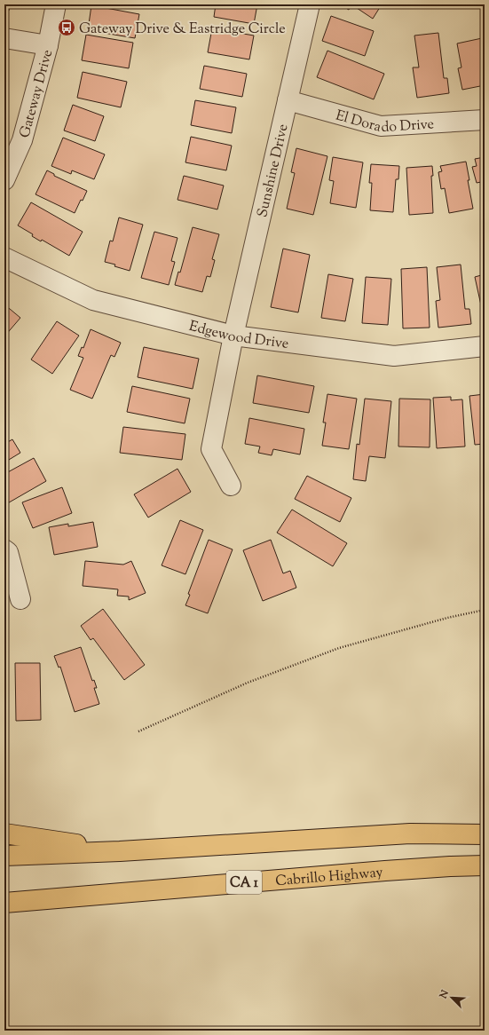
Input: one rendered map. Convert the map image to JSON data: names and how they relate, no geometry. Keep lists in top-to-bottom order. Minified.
{"streets":{"highway":["Cabrillo Highway","CA 1"],"street":["Gateway Drive","El Dorado Drive","Sunshine Drive","Edgewood Drive"]},"crossings":[["El Dorado Drive","Sunshine Drive"],["Sunshine Drive","Edgewood Drive"]],"places":{"bus stop":["Gateway Drive & Eastridge Circle"]},"north":"top left"}
